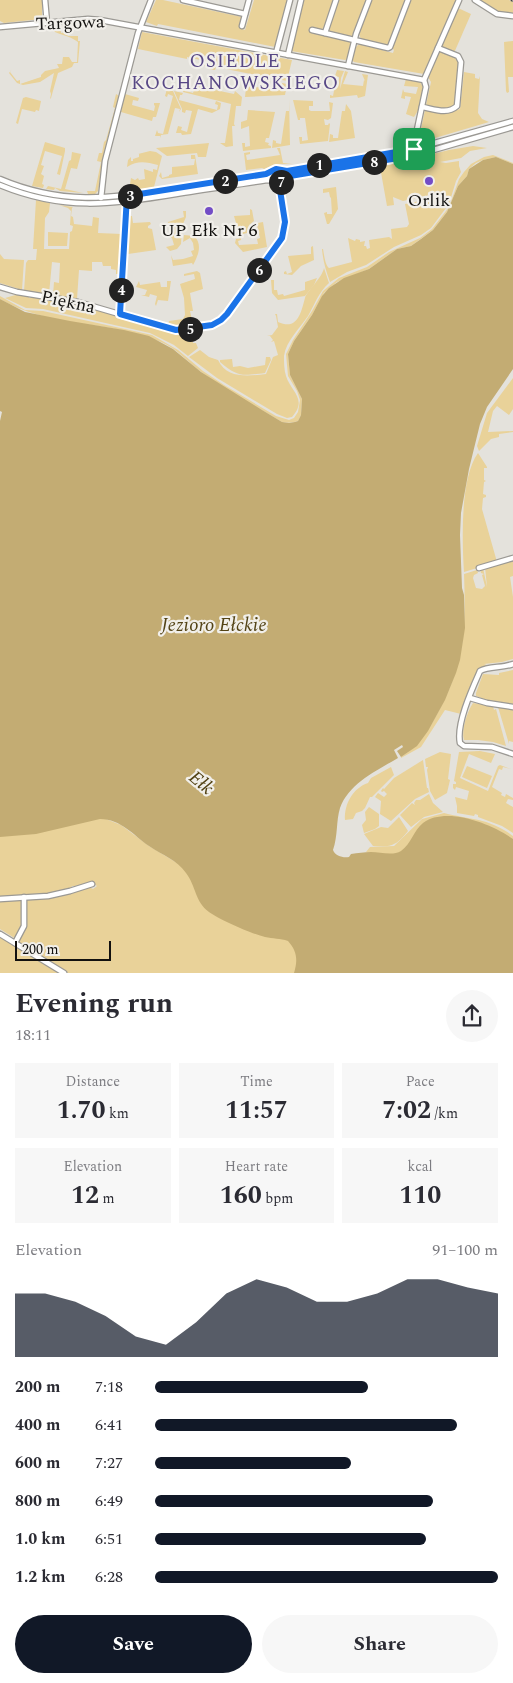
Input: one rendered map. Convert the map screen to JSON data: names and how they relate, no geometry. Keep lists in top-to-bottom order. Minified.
{"streets":{"street":["Targowa","Piękna"]},"districts":["OSIEDLE KOCHANOWSKIEGO"],"water":["Jezioro Ełckie","Ełk"],"places":["Orlik","UP Ełk Nr 6"],"scale_bar":"200 m","page":{"pins":["8","1","2","7","3","6","4","5"],"scale":"200 m","heading":["Evening run","18:11"],"stats":[["Distance","1.70 km"],["Time","11:57"],["Pace","7:02 /km"],["Elevation","12 m"],["Heart rate","160 bpm"],["kcal","110"]],"chart":["Elevation","91–100 m"],"list":[{"name":"200 m","note":"7:18"},{"name":"400 m","note":"6:41"},{"name":"600 m","note":"7:27"},{"name":"800 m","note":"6:49"},{"name":"1.0 km","note":"6:51"},{"name":"1.2 km","note":"6:28"}],"buttons":["Save","Share"]}}
